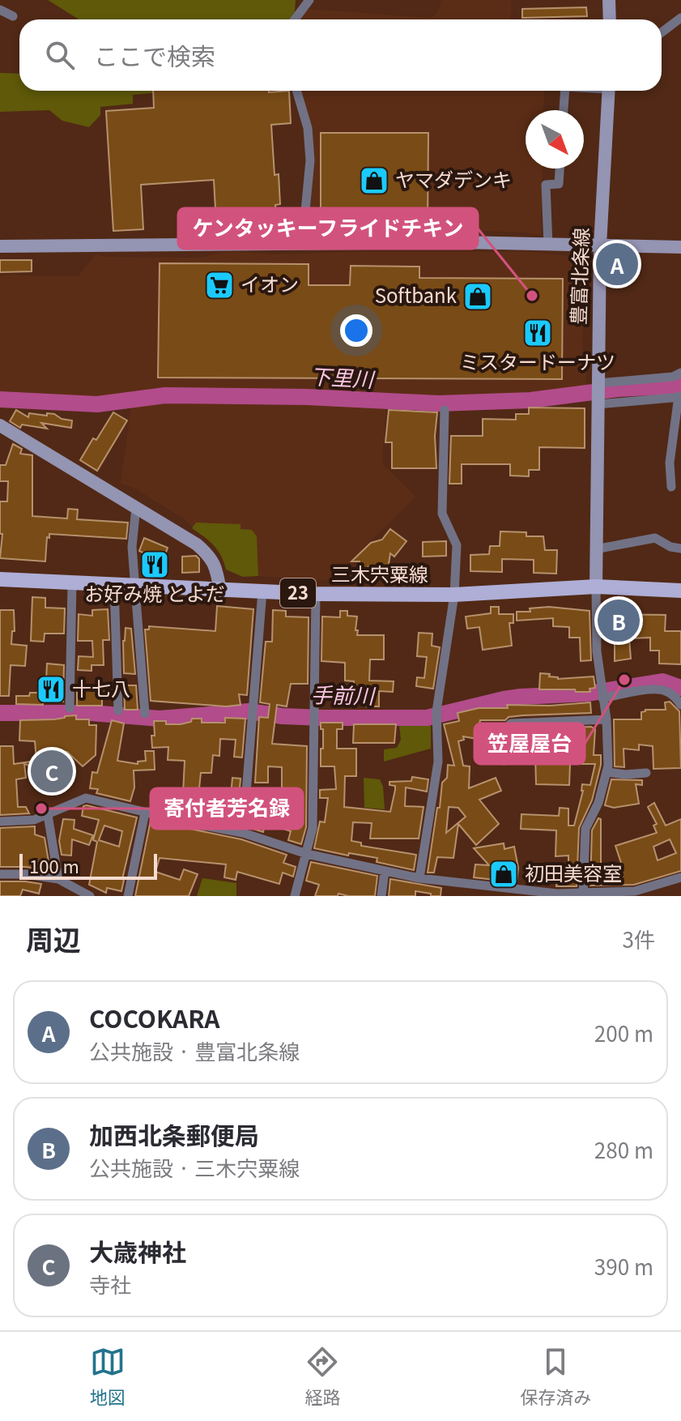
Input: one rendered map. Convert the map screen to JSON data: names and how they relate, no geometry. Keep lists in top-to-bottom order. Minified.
{"streets":{"main road":["三木宍粟線","23"],"street":["豊富北条線"]},"crossings":[["豊富北条線","三木宍粟線"]],"water":["下里川","手前川"],"places":{"shop":["ヤマダデンキ","Softbank","初田美容室"],"supermarket":["イオン"],"other":["ケンタッキーフライドチキン","笠屋屋台","寄付者芳名録"],"restaurant":["ミスタードーナツ","お好み焼 とよだ","十七八"]},"scale_bar":"100 m","north":"bottom right","page":{"search":"ここで検索","pins":["A","B","C"],"scale":"100 m","heading":["周辺","3件"],"list":[{"mark":"A","name":"COCOKARA","note":"公共施設 · 豊富北条線","value":"200 m"},{"mark":"B","name":"加西北条郵便局","note":"公共施設 · 三木宍粟線","value":"280 m"},{"mark":"C","name":"大歳神社","note":"寺社","value":"390 m"}],"nav":["地図","経路","保存済み"]}}
